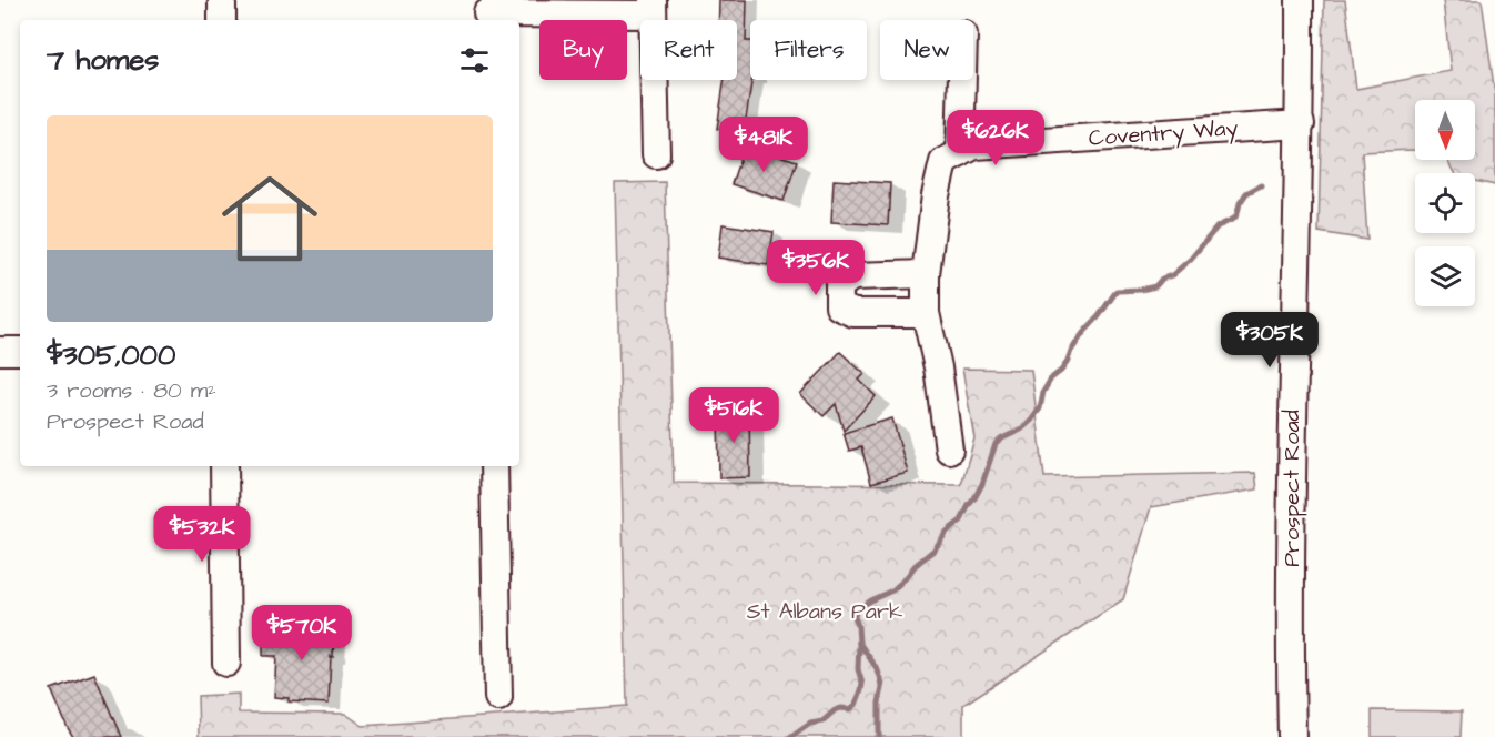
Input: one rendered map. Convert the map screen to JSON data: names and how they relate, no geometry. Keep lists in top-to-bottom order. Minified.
{"streets":{"street":["Coventry Way","Prospect Road"]},"crossings":[["Coventry Way","Prospect Road"]],"parks":["St Albans Park"],"north":"bottom","page":{"chip":["Buy","Rent","Filters","New"],"heading":"7 homes","list":[{"name":"$305,000","note":"3 rooms · 80 m² · Prospect Road"}],"price":["$626K","$481K","$356K","$305K","$516K","$532K","$570K"]}}
